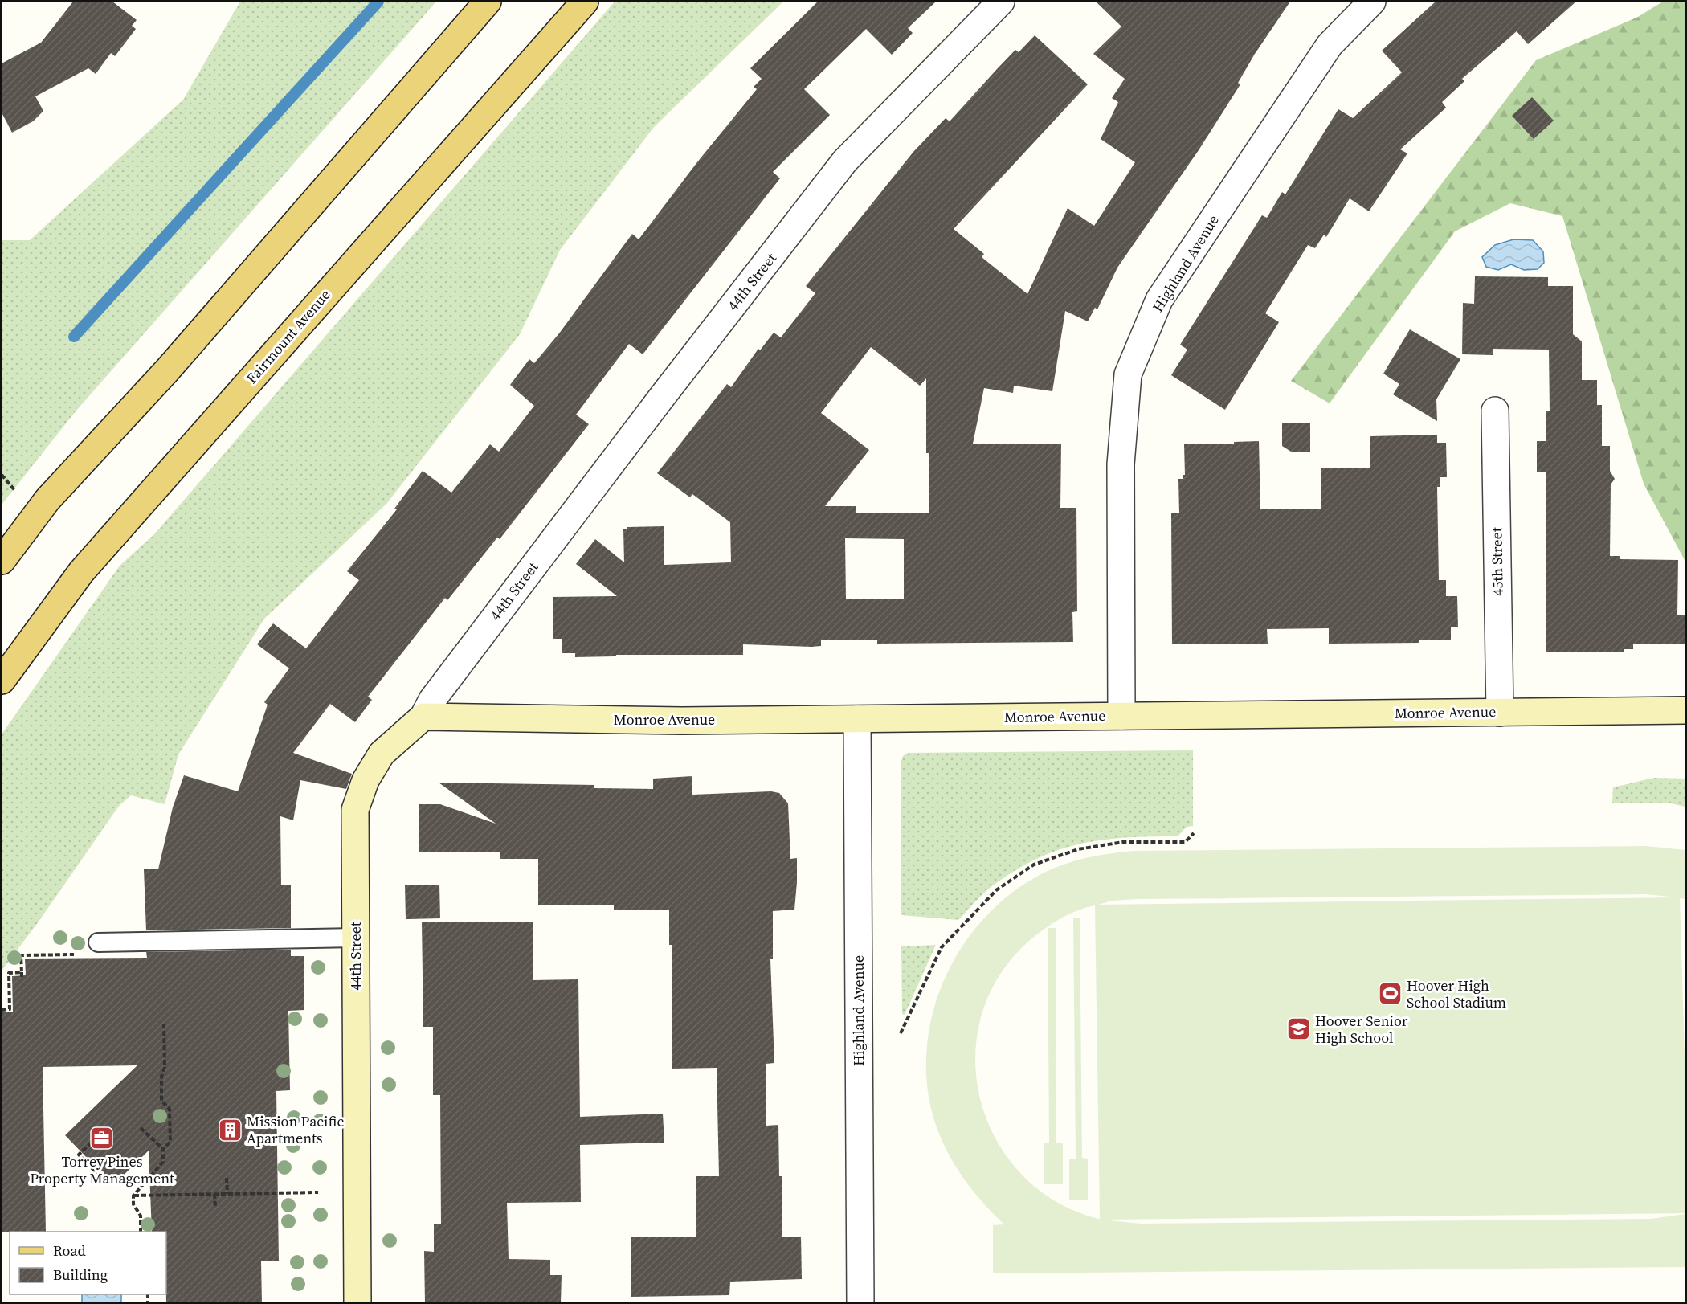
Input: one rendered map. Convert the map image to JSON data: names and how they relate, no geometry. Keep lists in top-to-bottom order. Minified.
{"streets":{"main road":["Fairmount Avenue"],"street":["Highland Avenue","44th Street","45th Street","Monroe Avenue"]},"crossings":[["Highland Avenue","Monroe Avenue"],["44th Street","Monroe Avenue"],["45th Street","Monroe Avenue"]],"places":{"sports":["Hoover High School Stadium"],"school or university":["Hoover Senior High School"],"building":["Mission Pacific Apartments"],"office":["Torrey Pines Property Management"]},"legend":["Road","Building"]}
